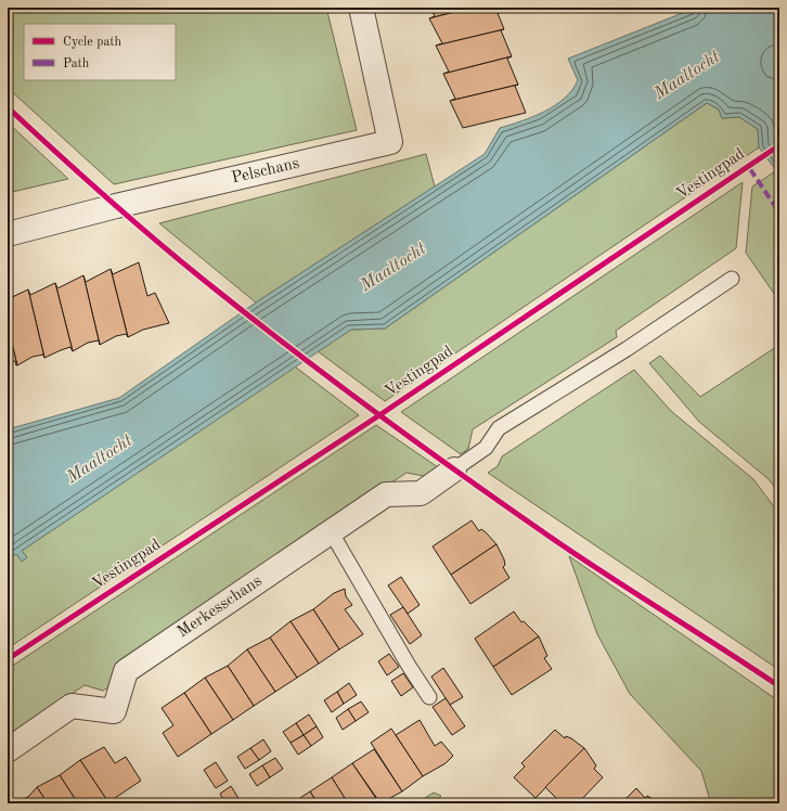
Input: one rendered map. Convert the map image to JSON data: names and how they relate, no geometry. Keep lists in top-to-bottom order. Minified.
{"streets":{"street":["Pelschans","Merkesschans"],"cycle path":["Vestingpad"]},"water":["Maaltocht"],"legend":["Cycle path","Path"]}
